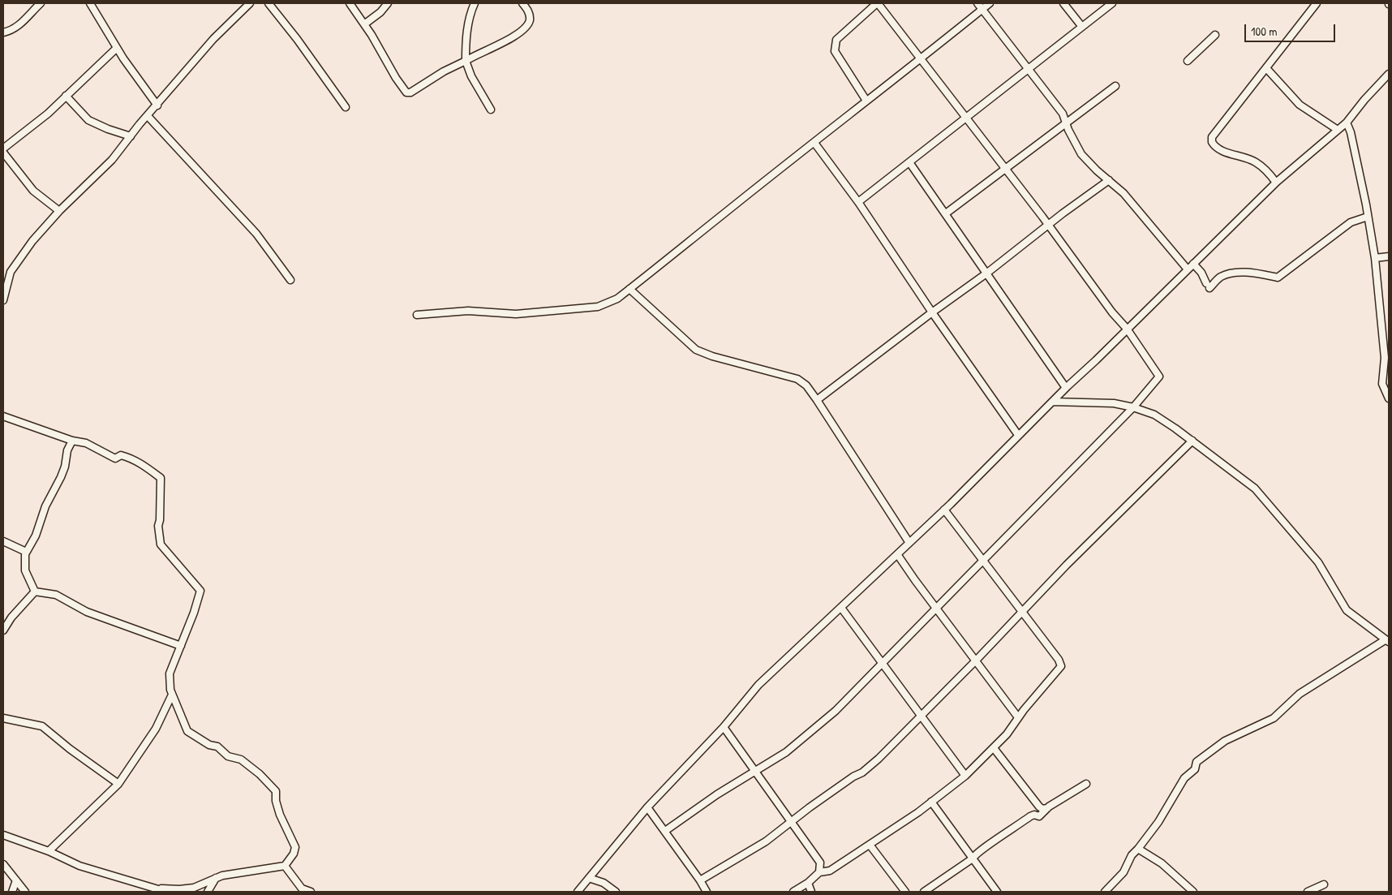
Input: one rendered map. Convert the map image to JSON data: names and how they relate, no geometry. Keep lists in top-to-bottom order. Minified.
{"scale_bar":"100 m"}
